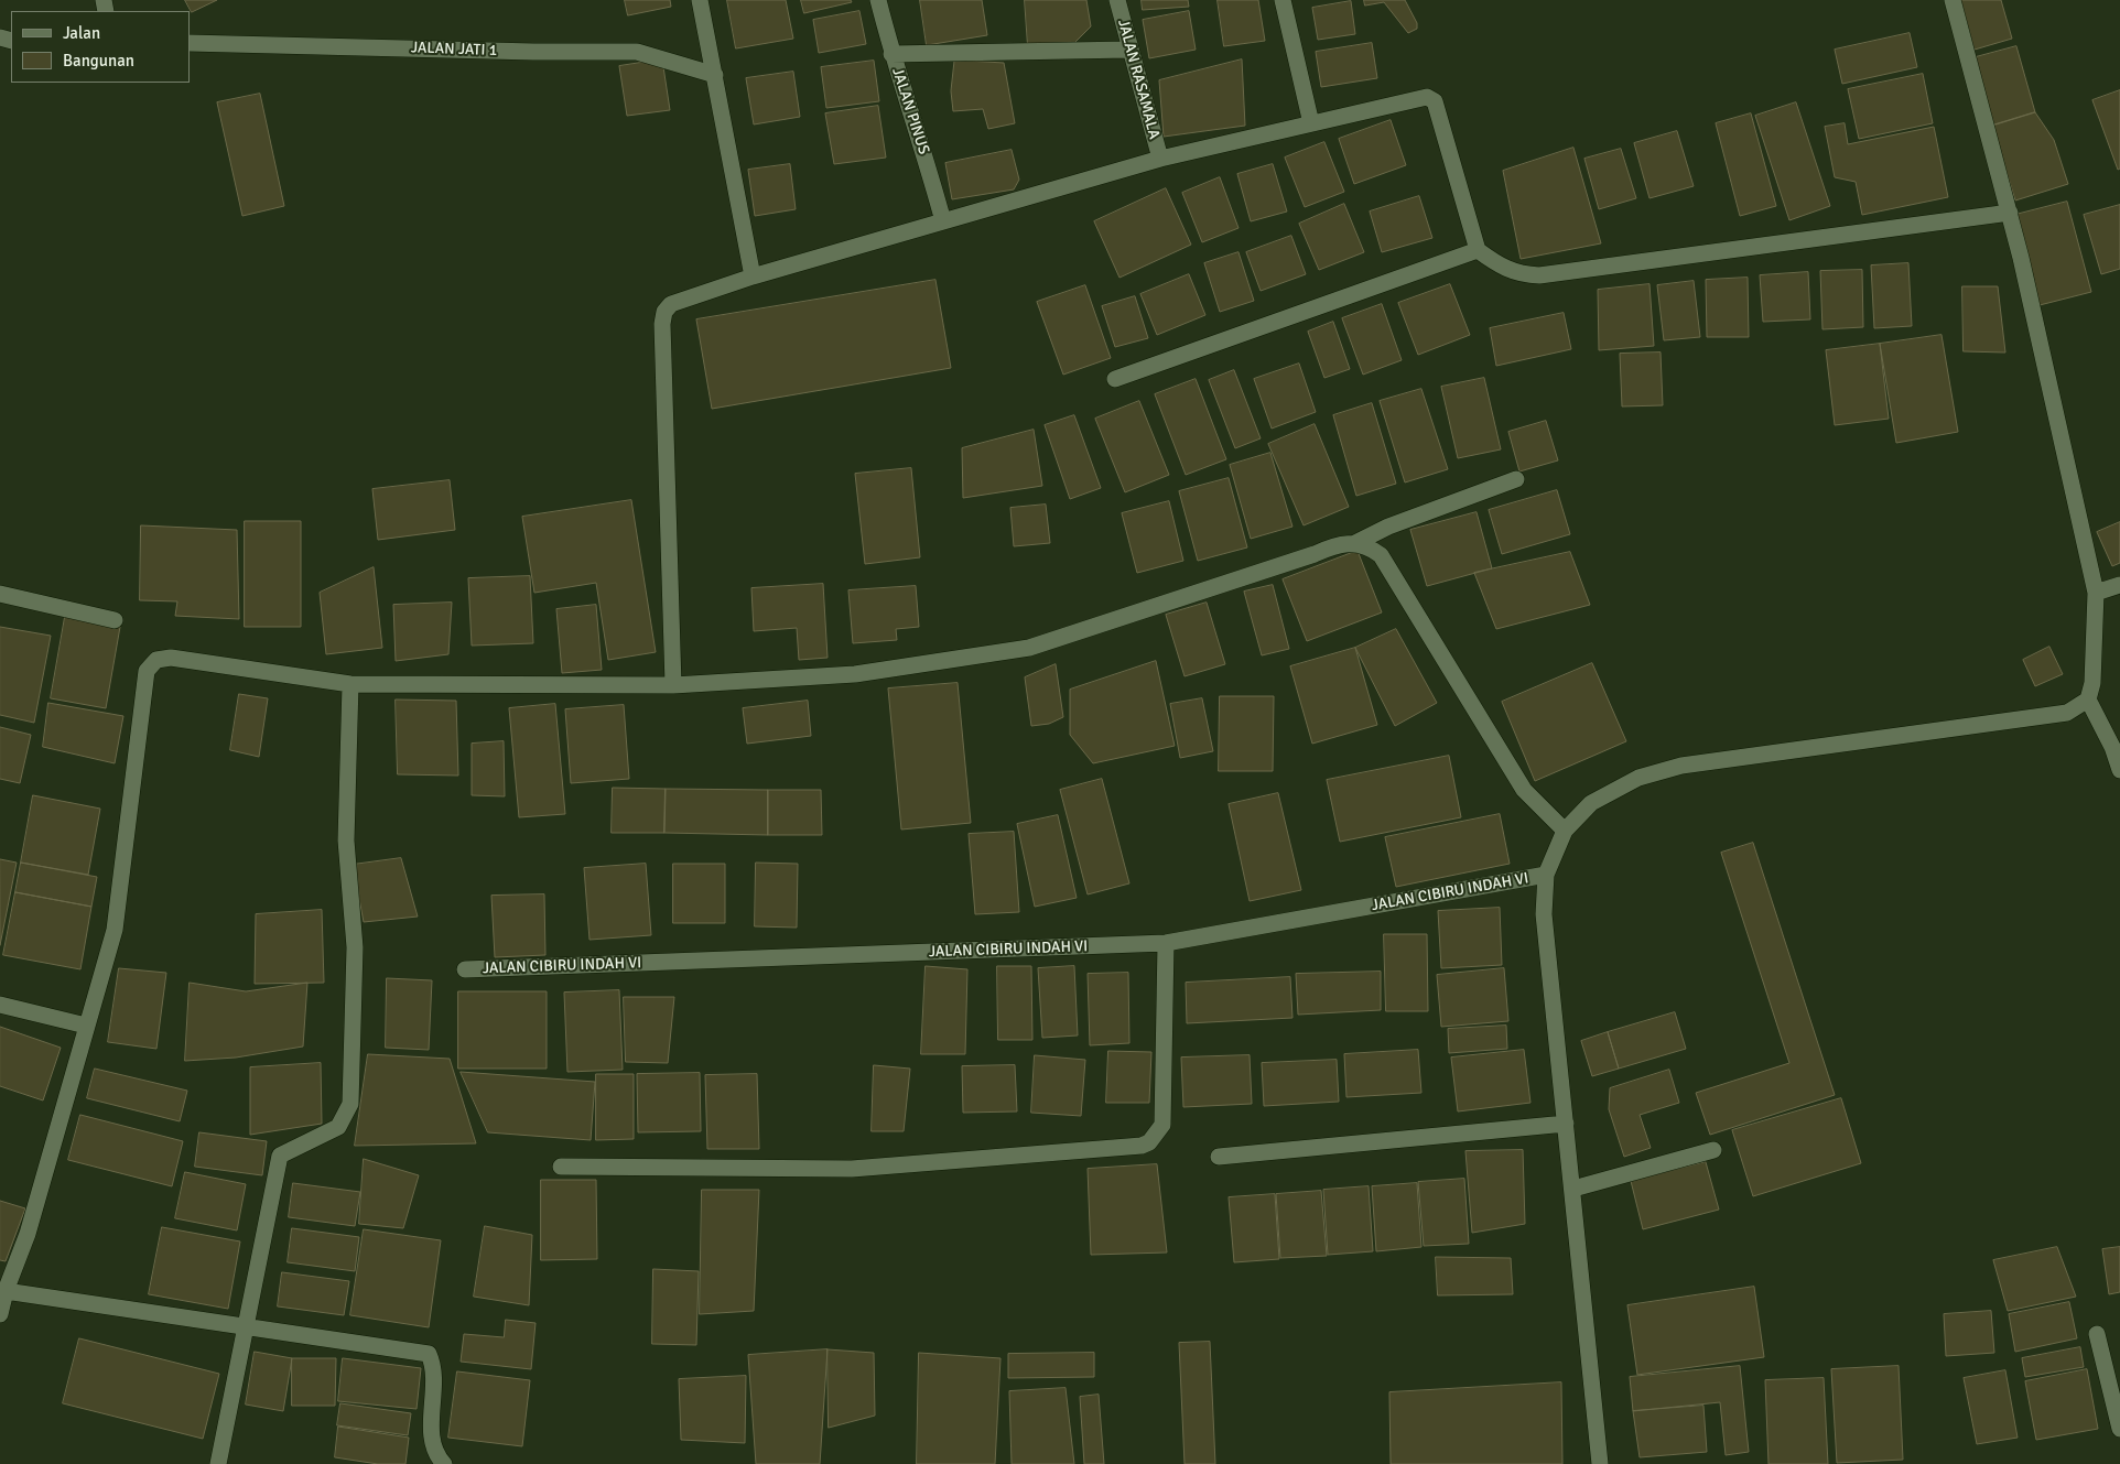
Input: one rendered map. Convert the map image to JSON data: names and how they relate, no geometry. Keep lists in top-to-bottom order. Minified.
{"streets":{"street":["JALAN JATI 1","JALAN RASAMALA","JALAN PINUS","JALAN CIBIRU INDAH VI"]},"legend":["Jalan","Bangunan"]}
